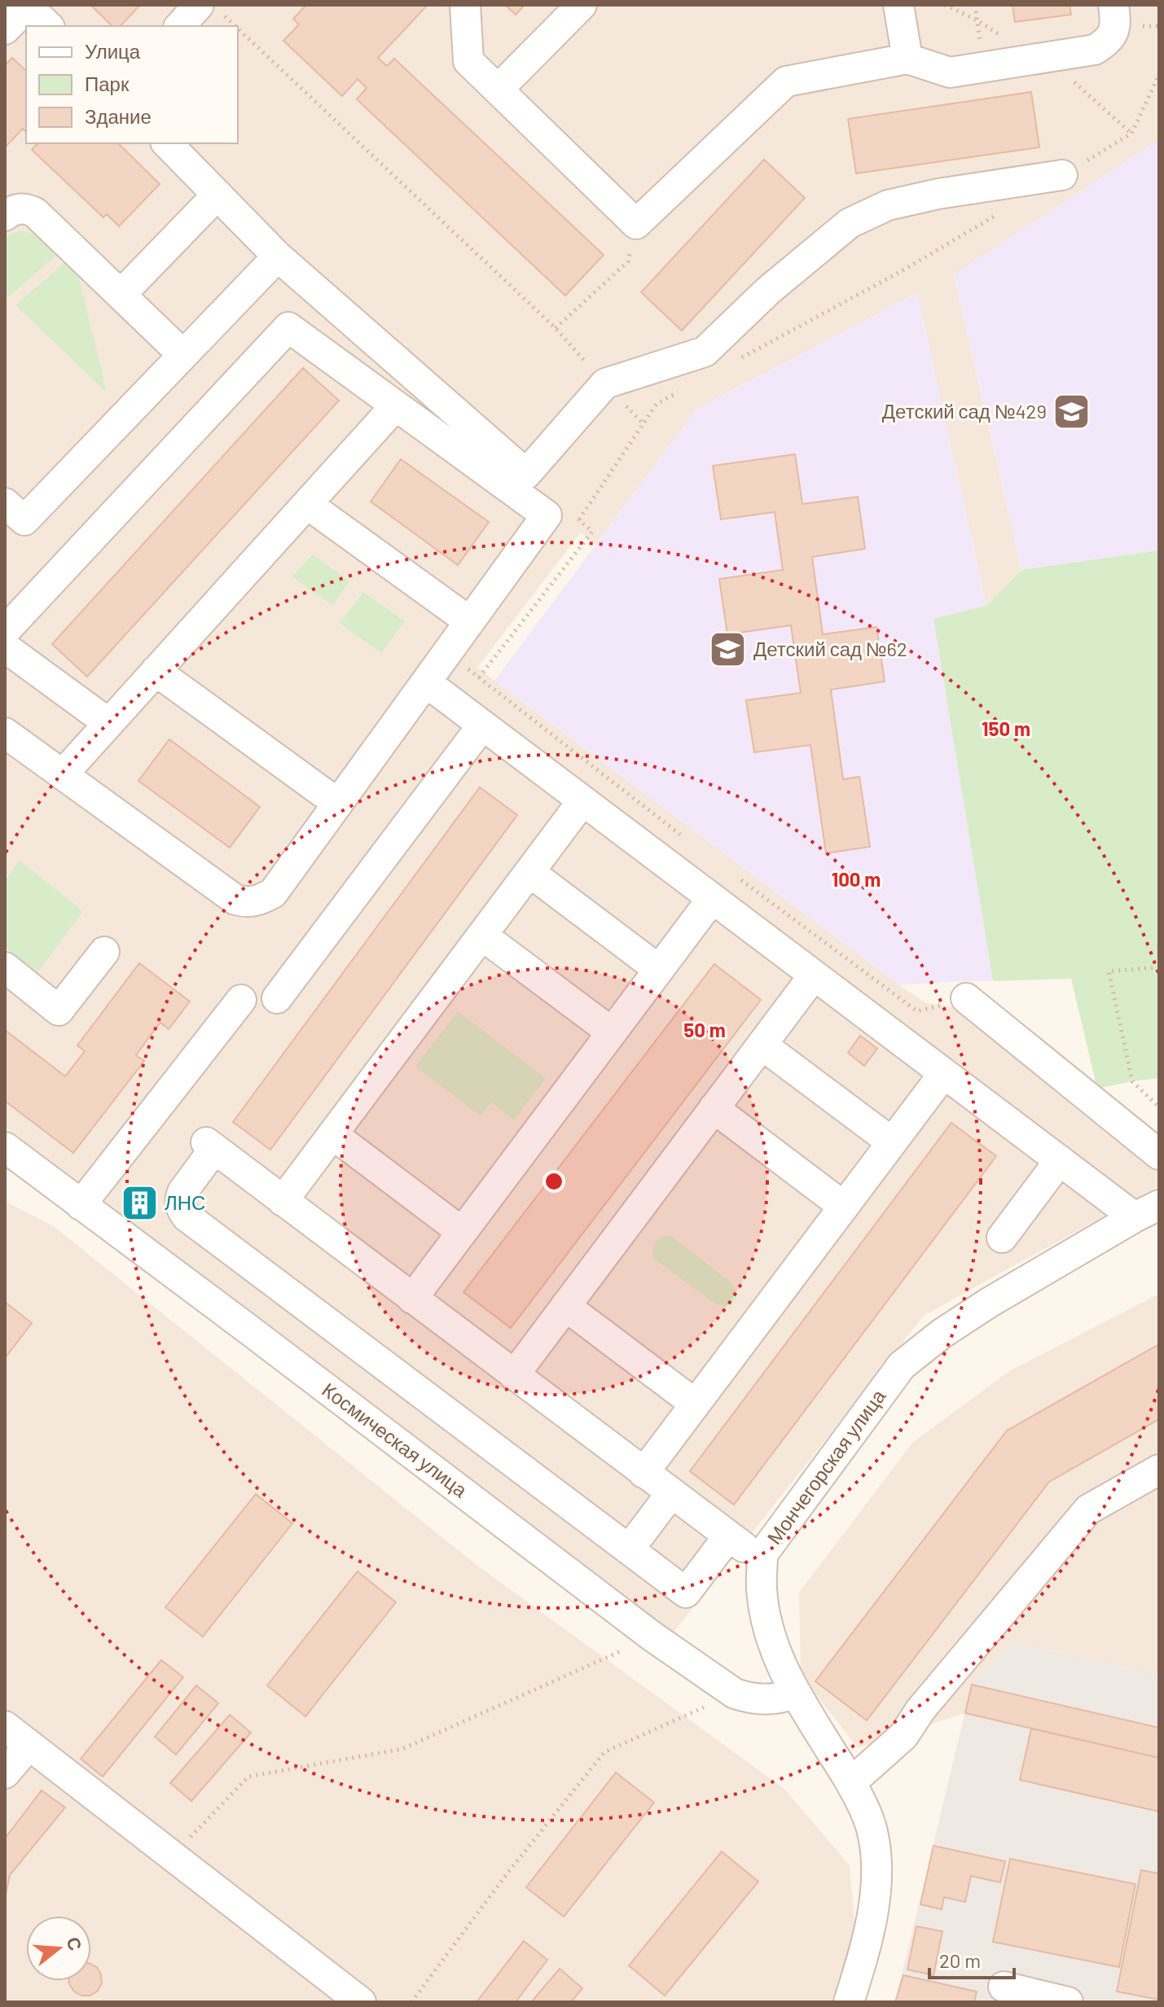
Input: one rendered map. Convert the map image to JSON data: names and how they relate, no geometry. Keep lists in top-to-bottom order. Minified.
{"streets":{"street":["Космическая улица","Мончегорская улица"]},"crossings":[["Космическая улица","Мончегорская улица"]],"places":{"school or university":["Детский сад №429","Детский сад №62"],"building":["ЛНС"]},"legend":["Улица","Парк","Здание"],"scale_bar":"20 m","north":"right","rings":["150 m","100 m","50 m"]}
